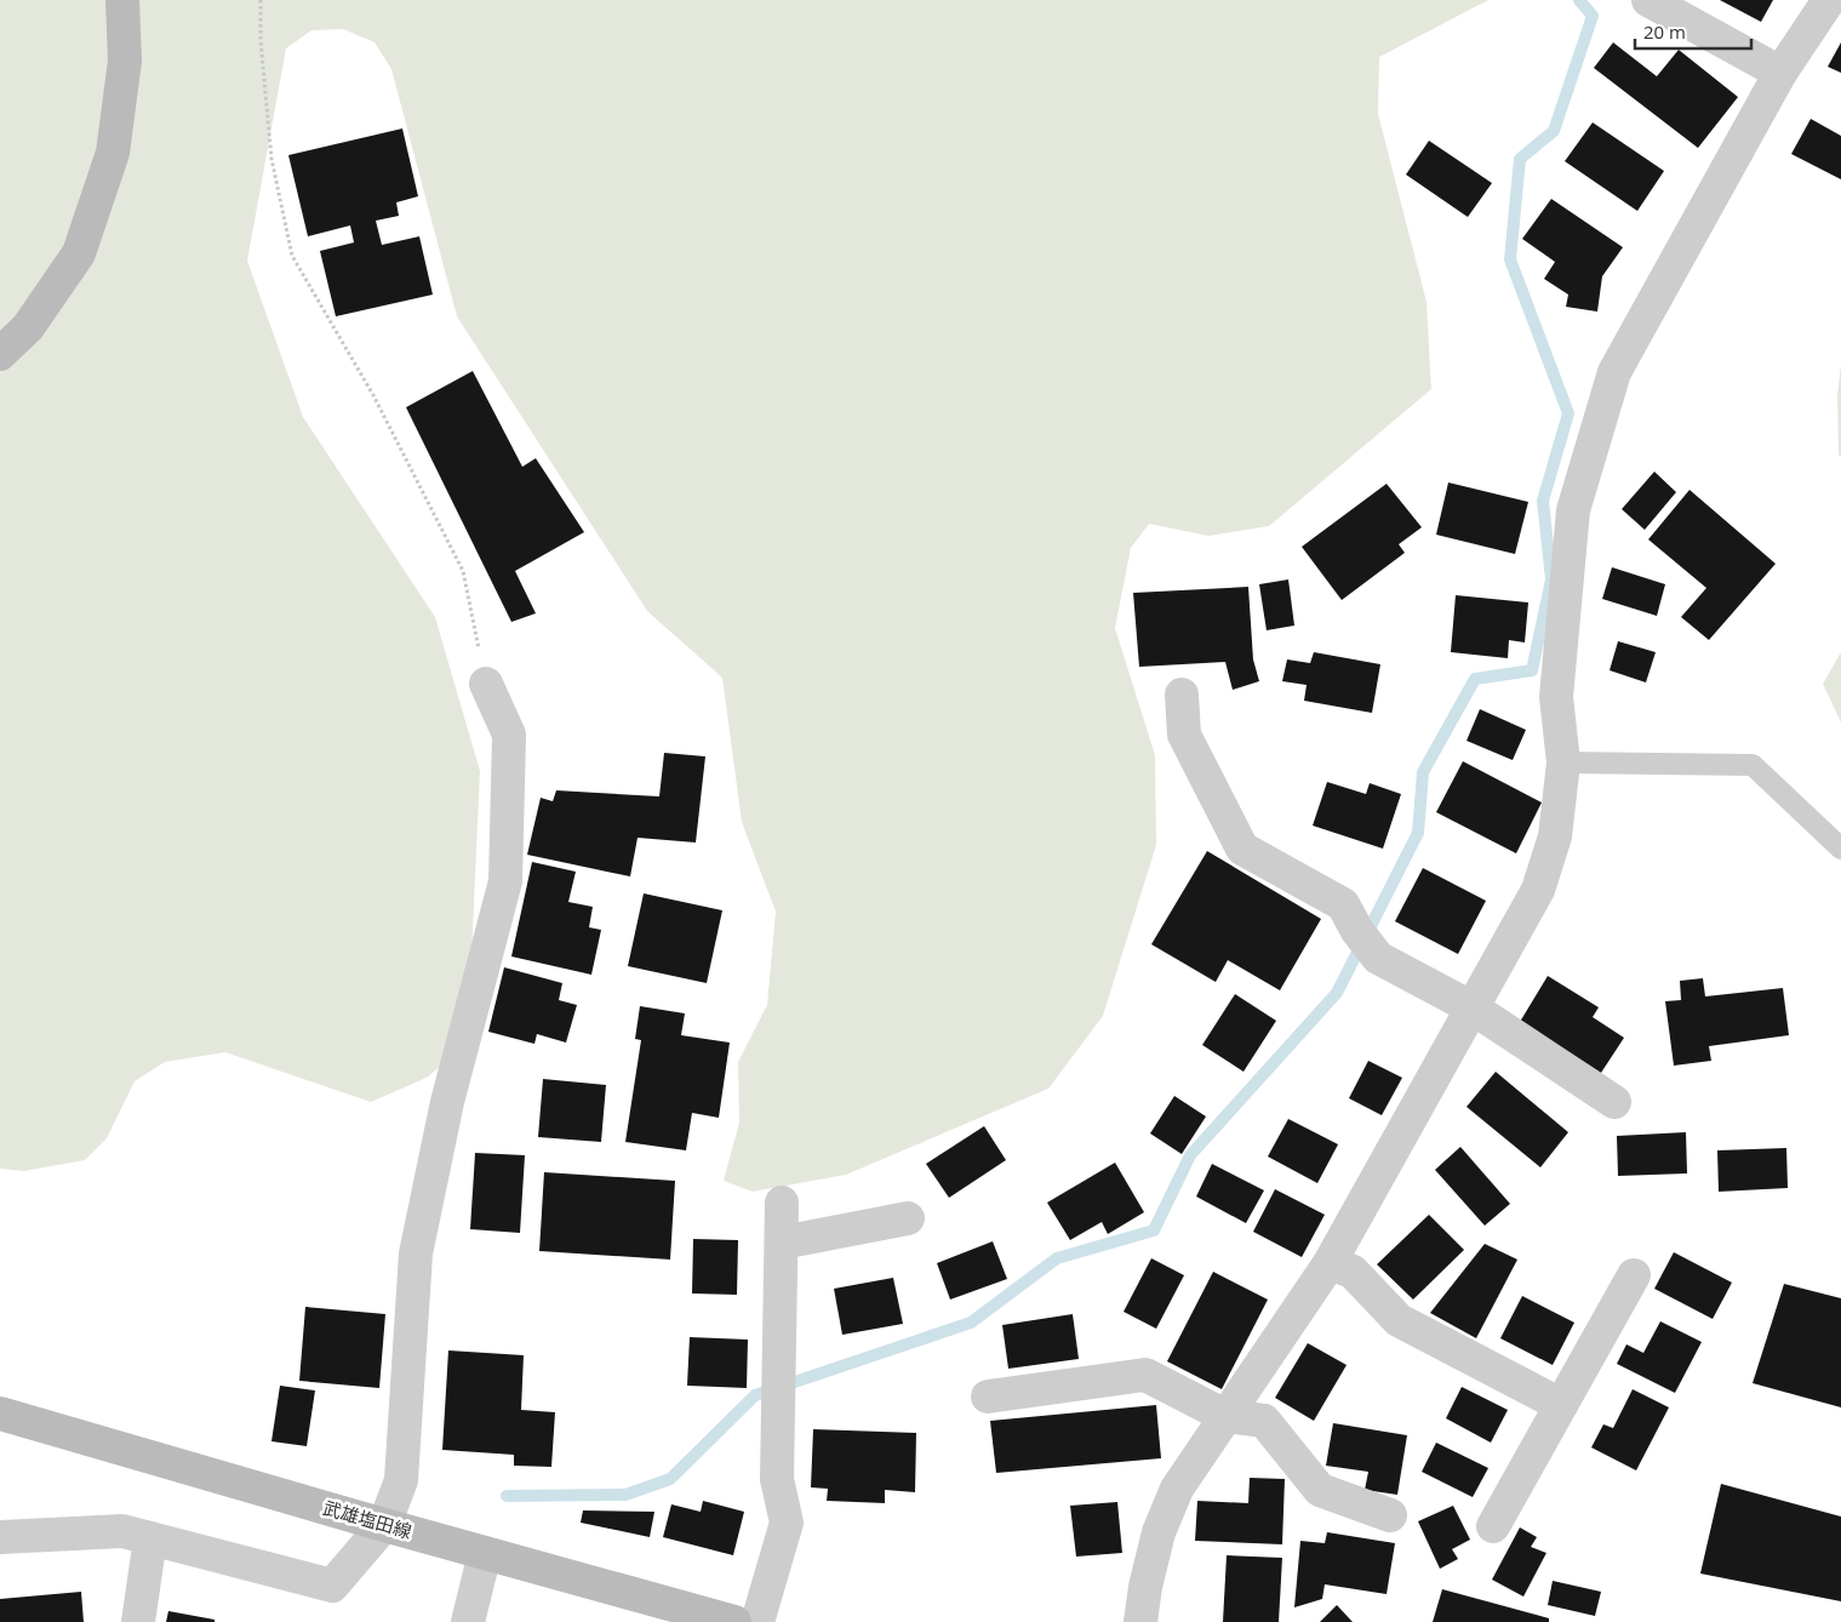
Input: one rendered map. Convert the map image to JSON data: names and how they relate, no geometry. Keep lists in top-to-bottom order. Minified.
{"streets":{"main road":["武雄塩田線"]},"scale_bar":"20 m"}
